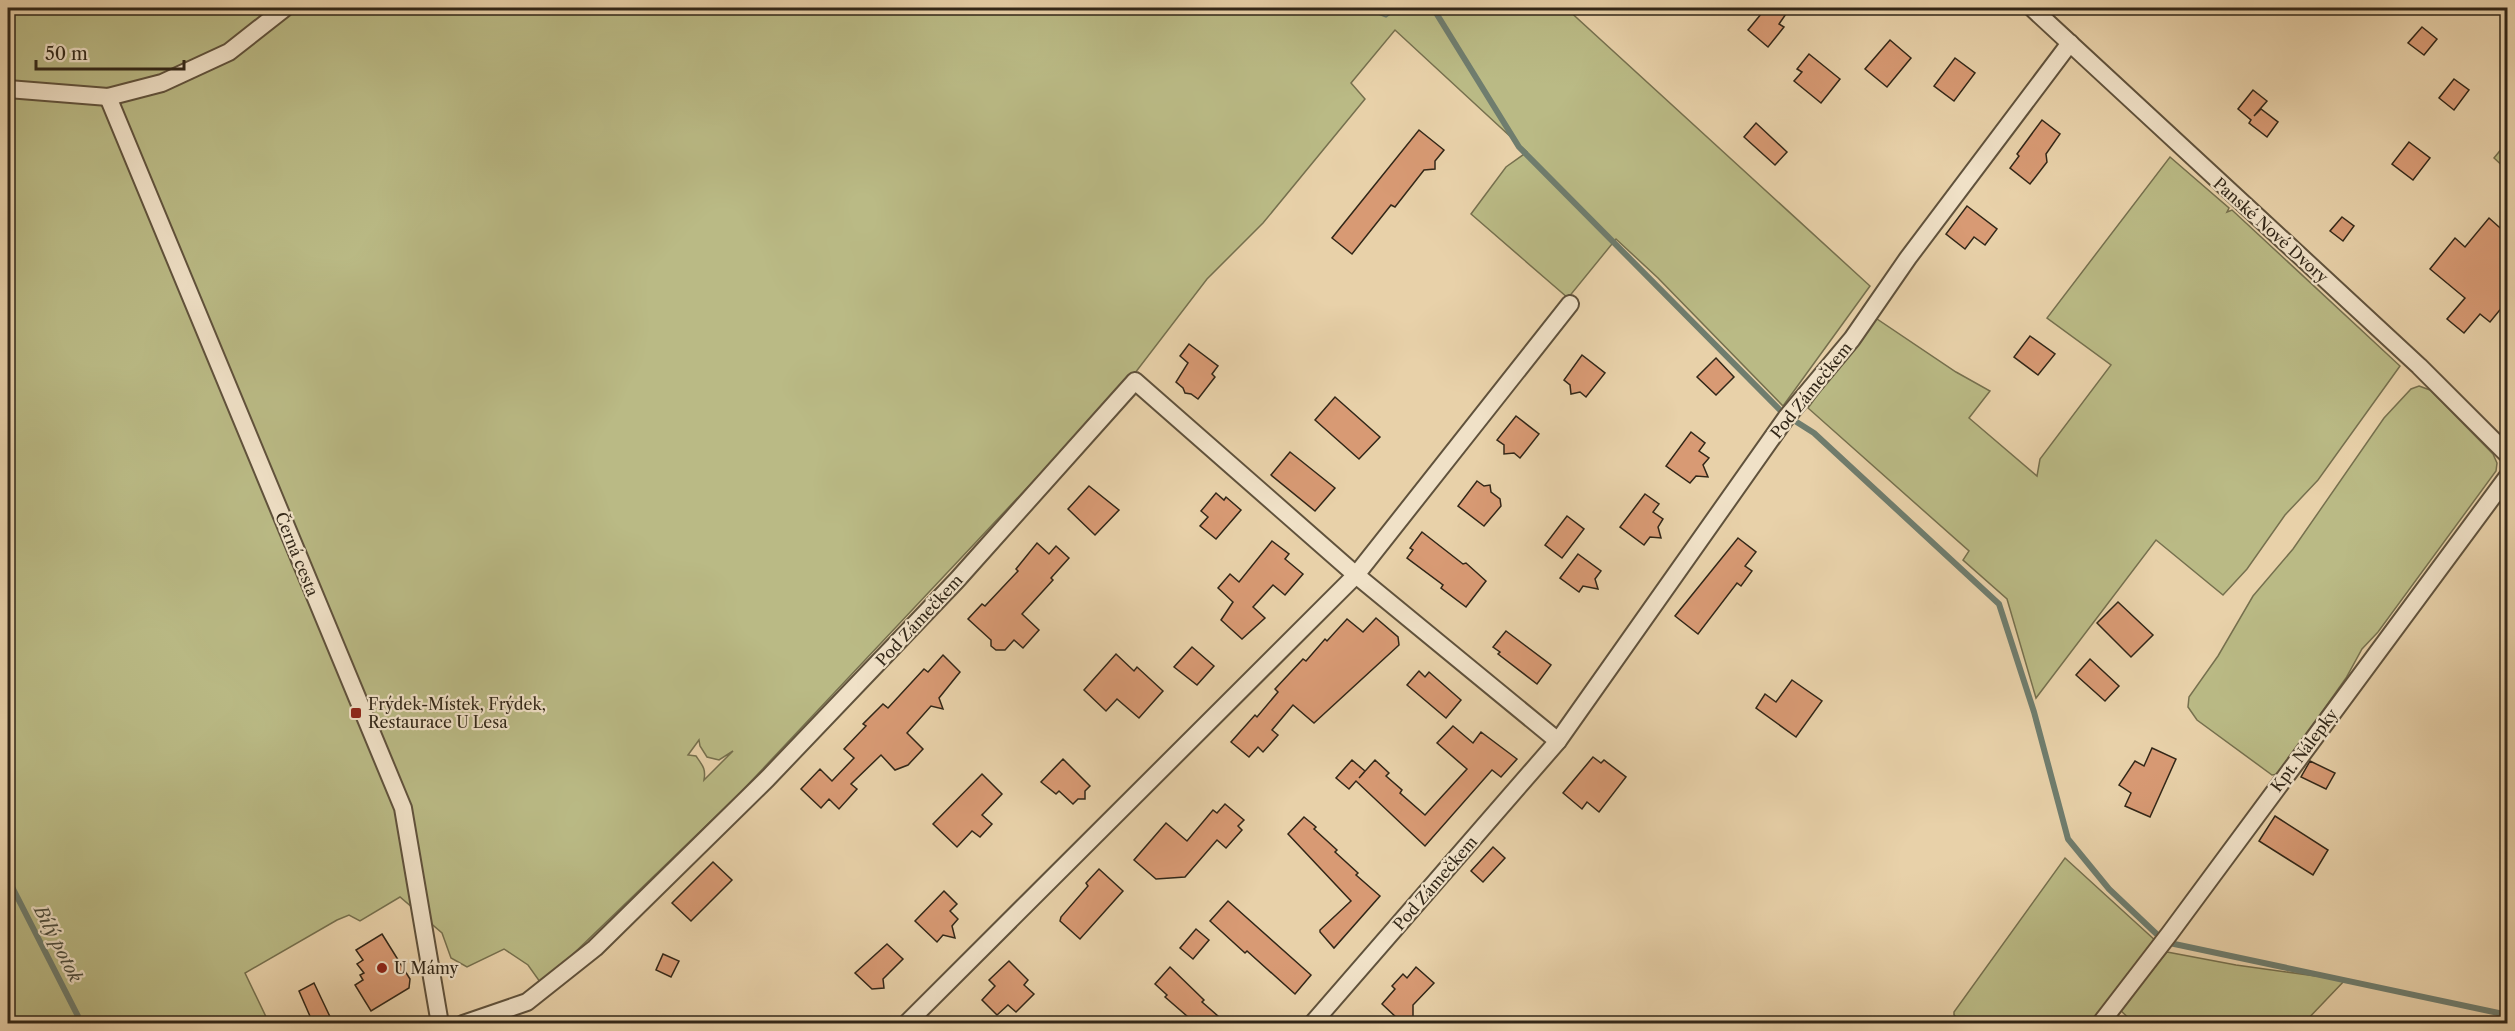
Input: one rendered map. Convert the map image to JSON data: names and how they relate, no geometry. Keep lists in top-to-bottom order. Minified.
{"streets":{"street":["Panské Nové Dvory","Pod Zámečkem","Černá cesta","Kpt. Nálepky"]},"crossings":[["Panské Nové Dvory","Pod Zámečkem"]],"water":["Bílý potok"],"places":{"transit":["Frýdek-Místek, Frýdek, Restaurace U Lesa"],"other":["U Mámy"]},"scale_bar":"50 m"}
